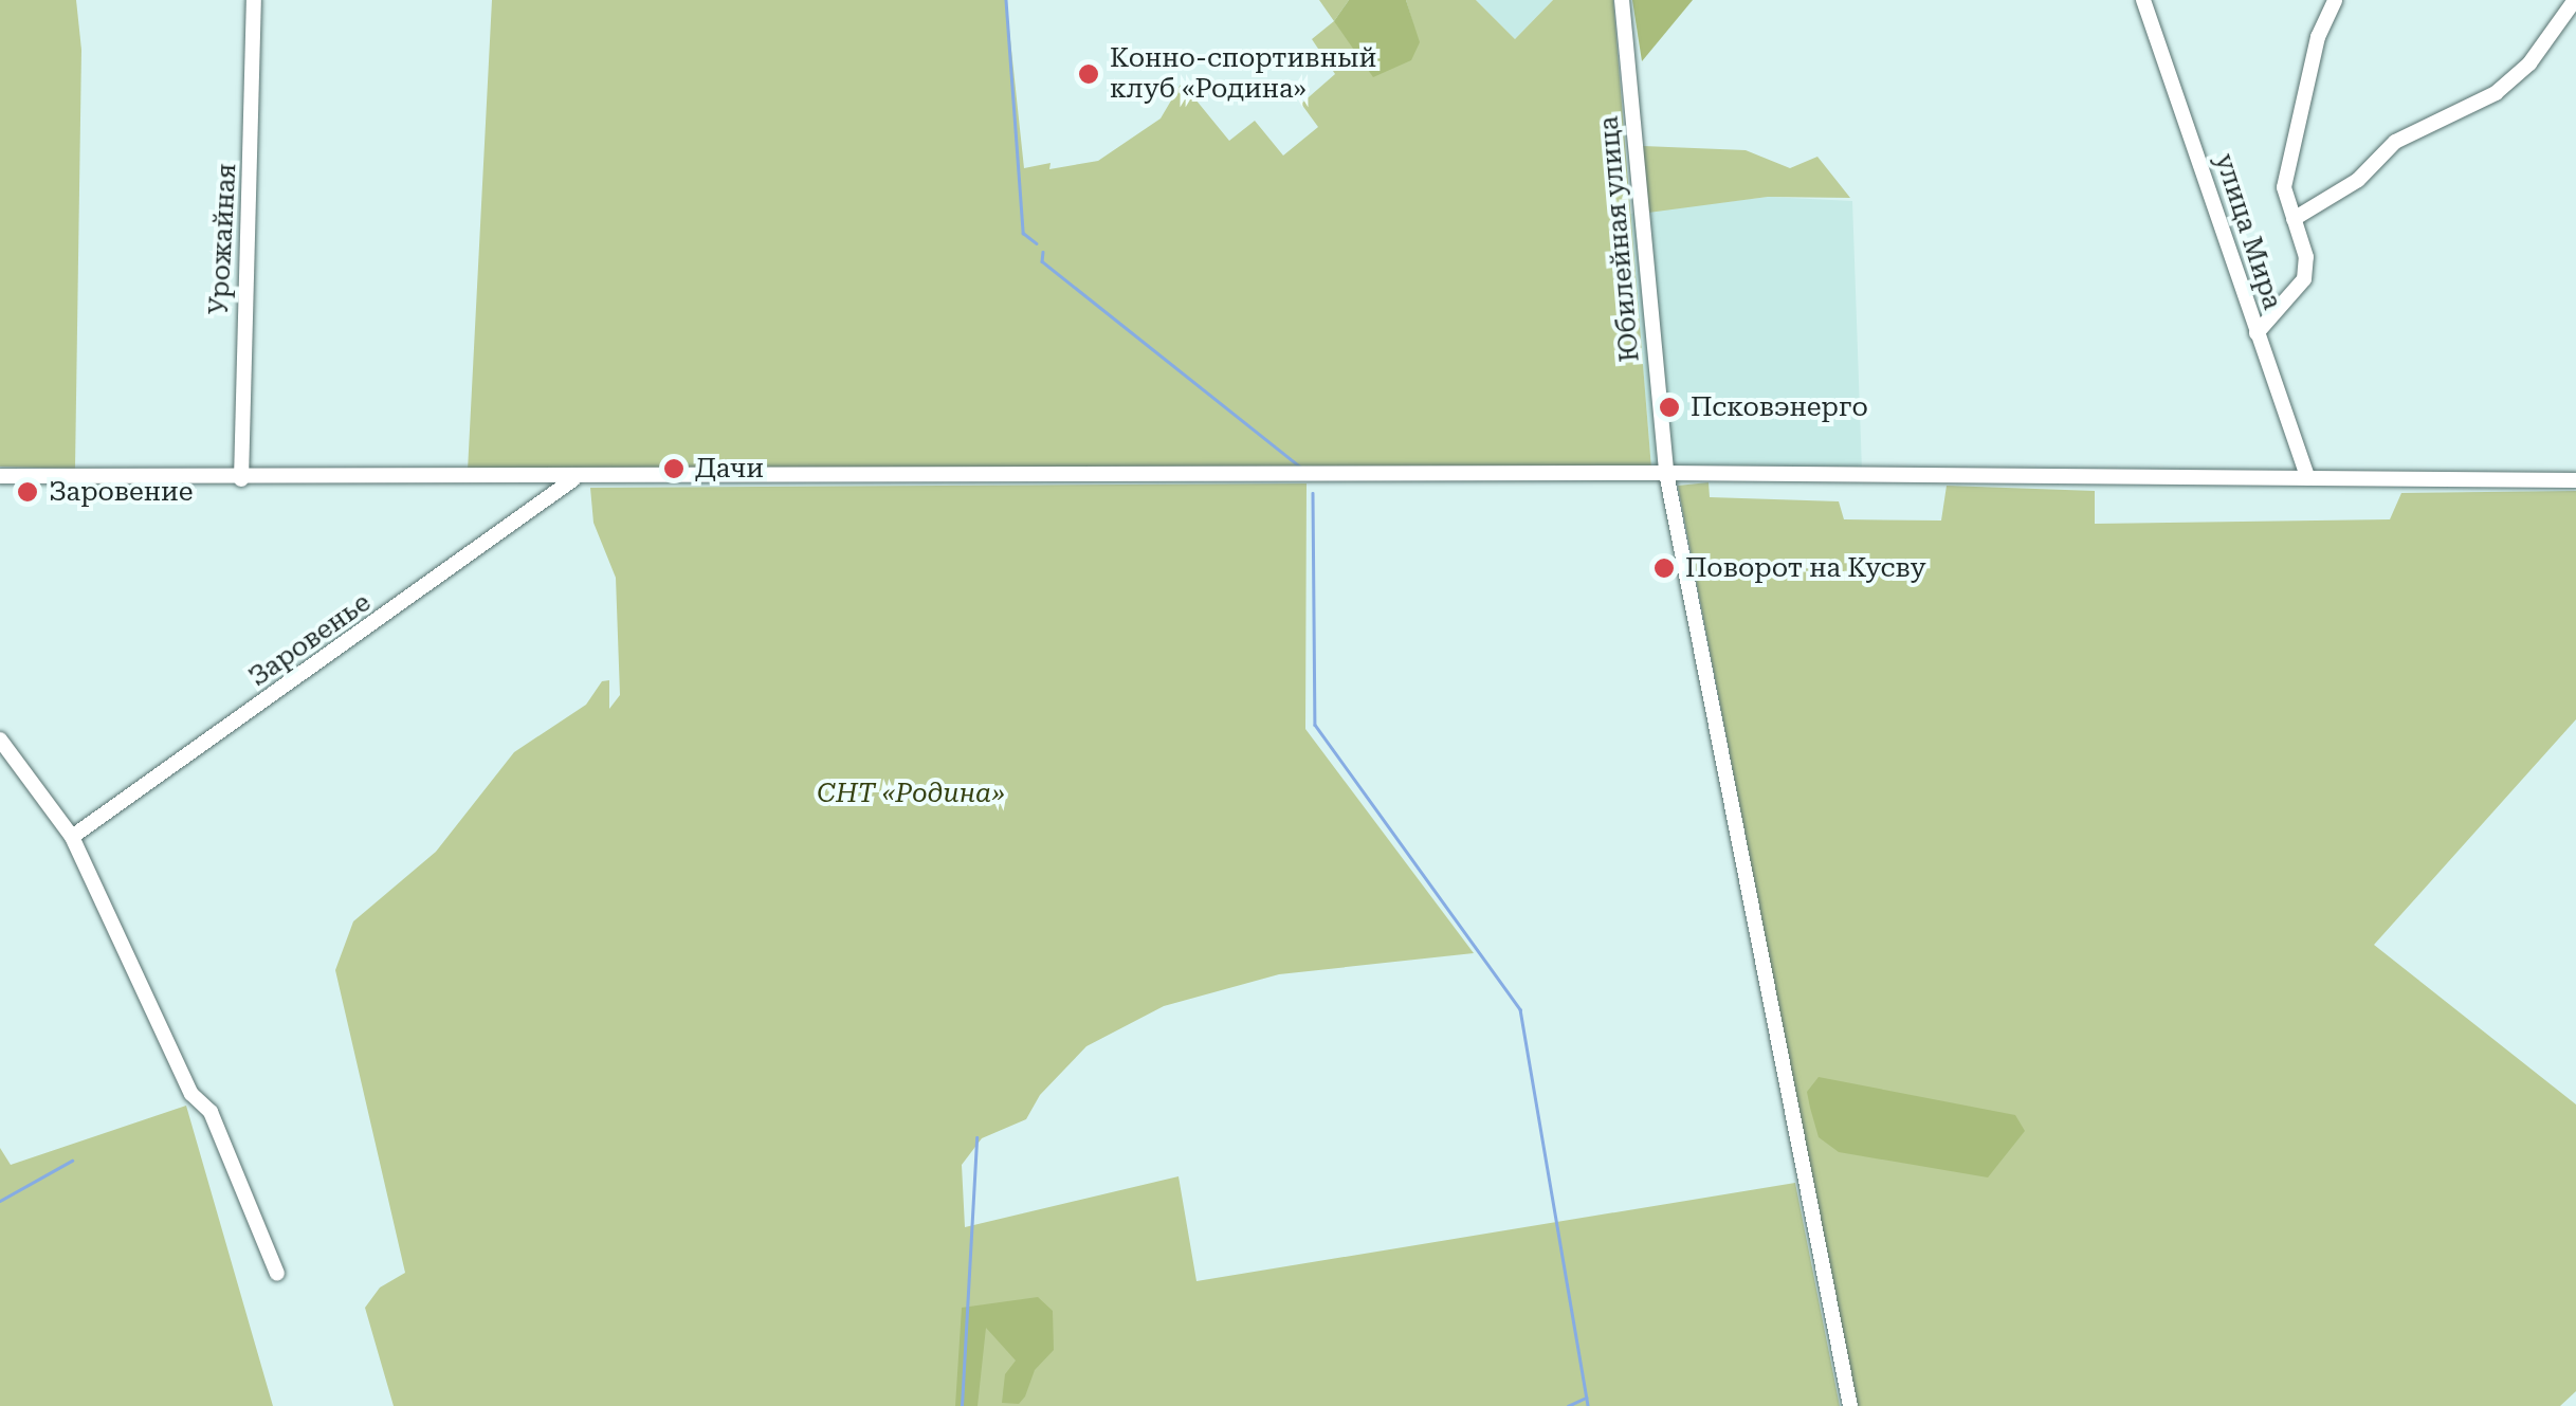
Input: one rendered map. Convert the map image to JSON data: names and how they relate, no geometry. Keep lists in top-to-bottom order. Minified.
{"streets":{"street":["улица Мира","Урожайная","Юбилейная улица","Заровенье"]},"parks":["СНТ «Родина»"],"places":["Конно-спортивный клуб «Родина»","Псковэнерго","Дачи","Заровение","Поворот на Кусву"]}
